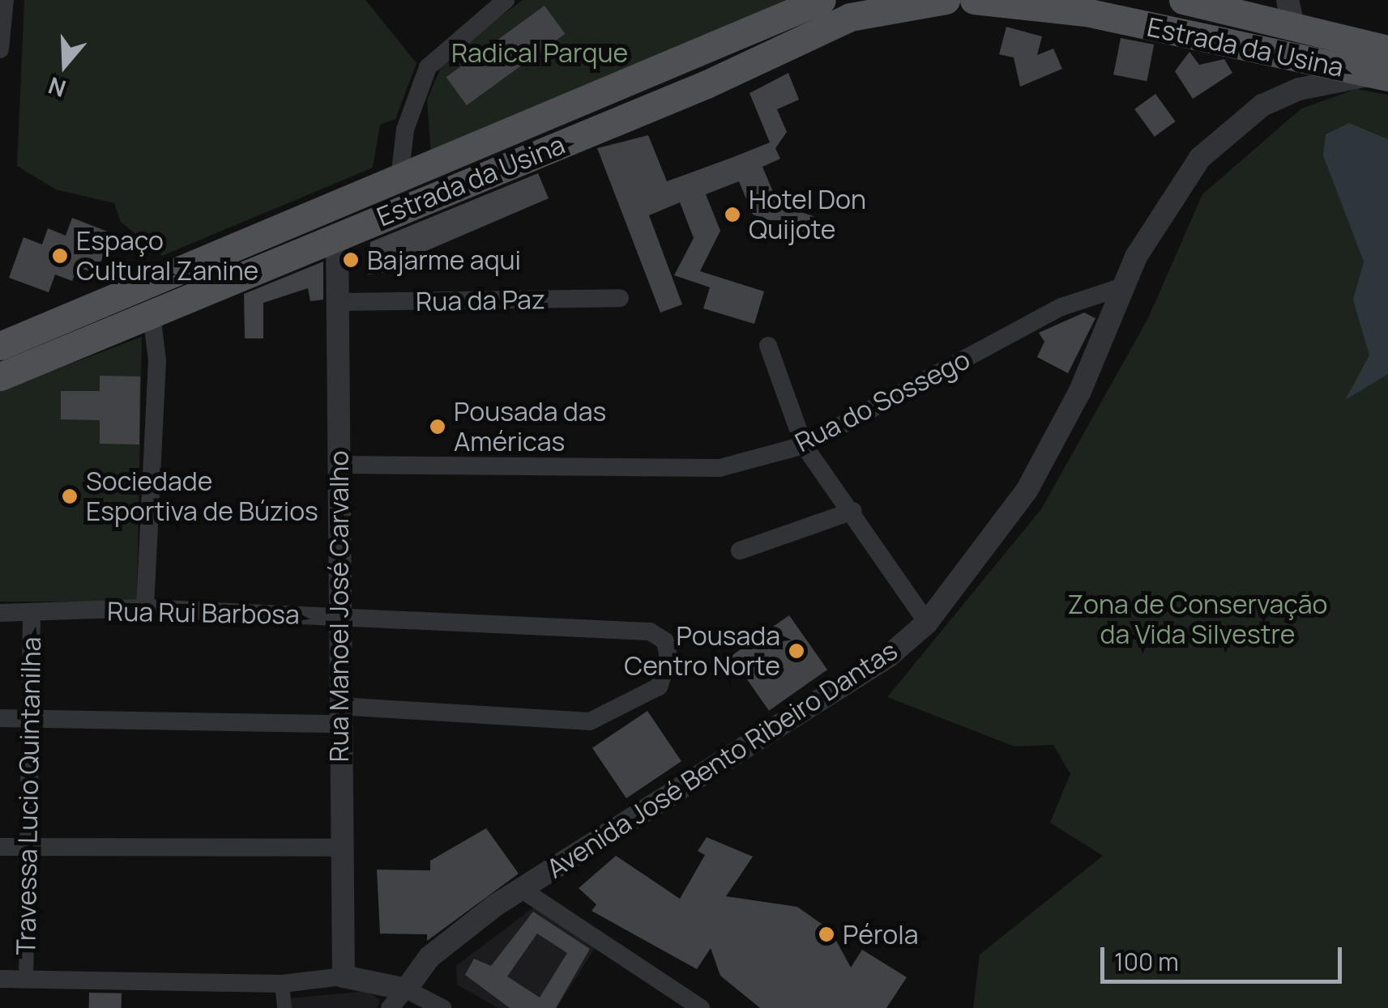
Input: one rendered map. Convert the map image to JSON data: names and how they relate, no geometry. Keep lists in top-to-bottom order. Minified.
{"streets":{"main road":["Estrada da Usina"],"street":["Rua da Paz","Rua do Sossego","Rua Manoel José Carvalho","Rua Rui Barbosa","Avenida José Bento Ribeiro Dantas","Travessa Lucio Quintanilha"]},"crossings":[["Estrada da Usina","Rua Manoel José Carvalho"],["Estrada da Usina","Avenida José Bento Ribeiro Dantas"],["Rua da Paz","Rua Manoel José Carvalho"],["Rua do Sossego","Rua Manoel José Carvalho"],["Rua do Sossego","Avenida José Bento Ribeiro Dantas"],["Rua Manoel José Carvalho","Rua Rui Barbosa"],["Rua Rui Barbosa","Travessa Lucio Quintanilha"]],"parks":["Radical Parque","Zona de Conservação da Vida Silvestre"],"places":["Hotel Don Quijote","Espaço Cultural Zanine","Bajarme aqui","Pousada das Américas","Sociedade Esportiva de Búzios","Pousada Centro Norte","Pérola"],"scale_bar":"100 m","north":"bottom"}
